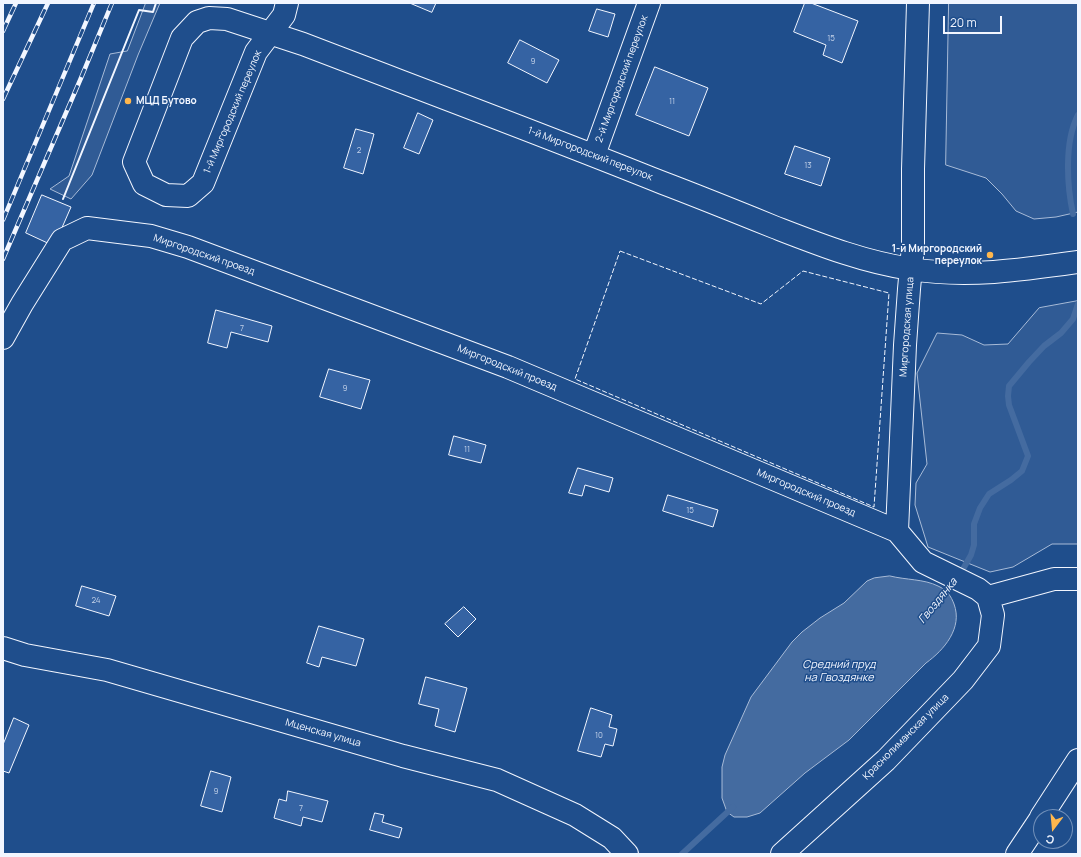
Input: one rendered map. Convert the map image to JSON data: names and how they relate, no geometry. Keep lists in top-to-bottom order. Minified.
{"streets":{"street":["2-й Миргородский переулок","1-й Миргородский переулок","Миргородский проезд","Миргородская улица","Мценская улица","Краснолиманская улица"]},"crossings":[["2-й Миргородский переулок","1-й Миргородский переулок"],["1-й Миргородский переулок","Миргородская улица"],["Миргородский проезд","Миргородская улица"],["Миргородский проезд","Краснолиманская улица"]],"water":["Гвоздянка","Средний пруд на Гвоздянке"],"places":["МЦД Бутово","1-й Миргородский переулок"],"house_numbers":["15","9","11","2","13","7","9","11","15","24","10","9","7"],"scale_bar":"20 m","north":"bottom"}
